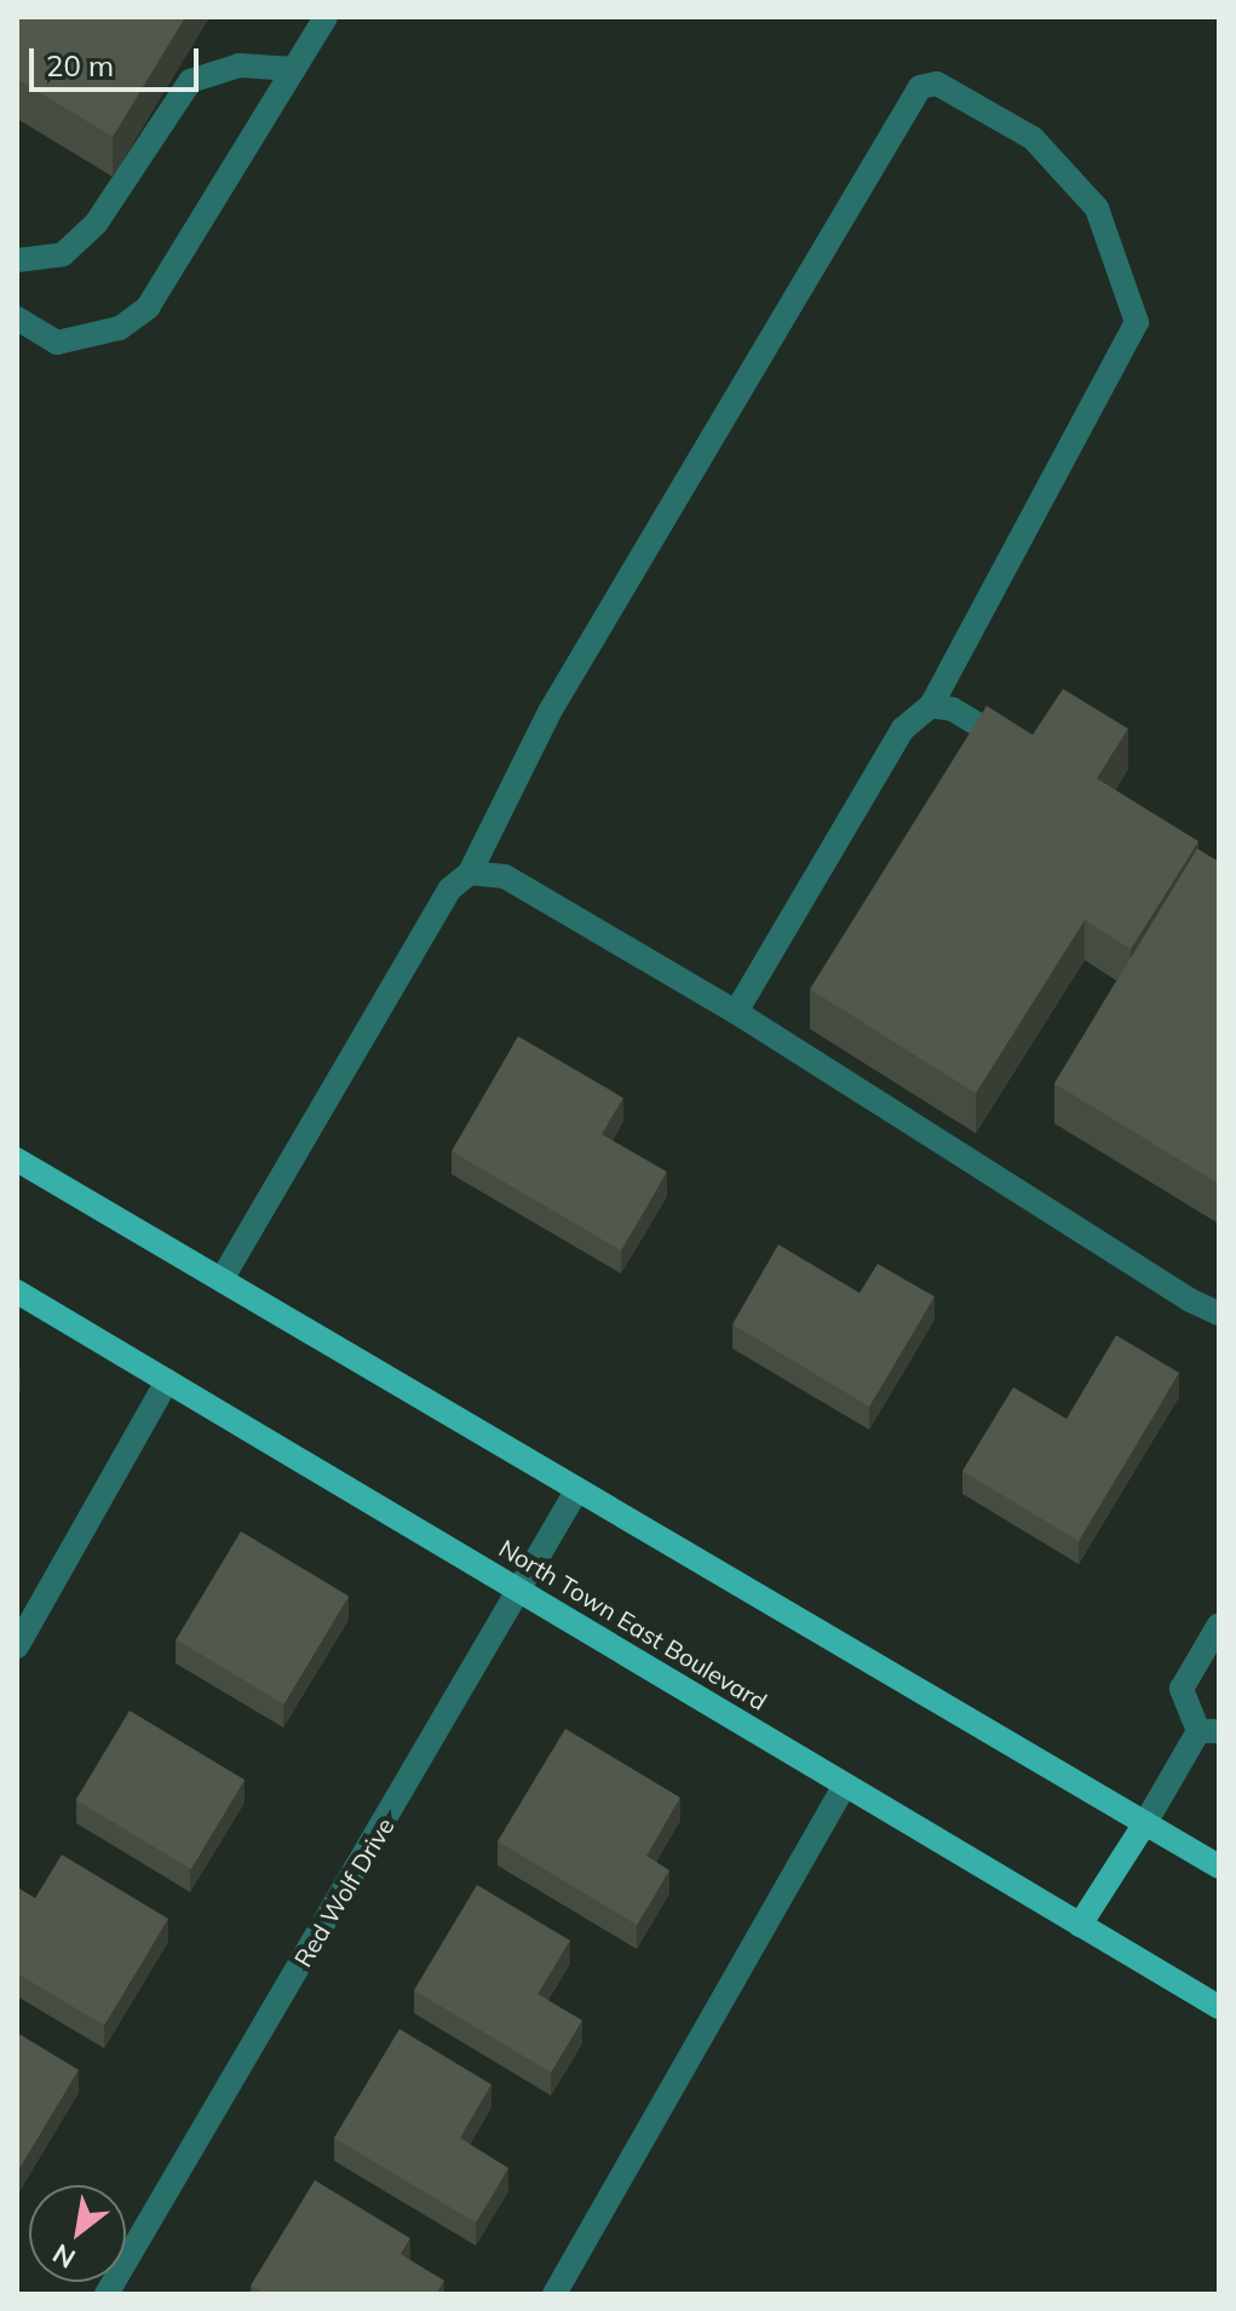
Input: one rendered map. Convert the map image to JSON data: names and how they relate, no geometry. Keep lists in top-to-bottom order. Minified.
{"streets":{"main road":["North Town East Boulevard"],"street":["Red Wolf Drive"]},"crossings":[["North Town East Boulevard","Red Wolf Drive"]],"scale_bar":"20 m","north":"bottom left"}
